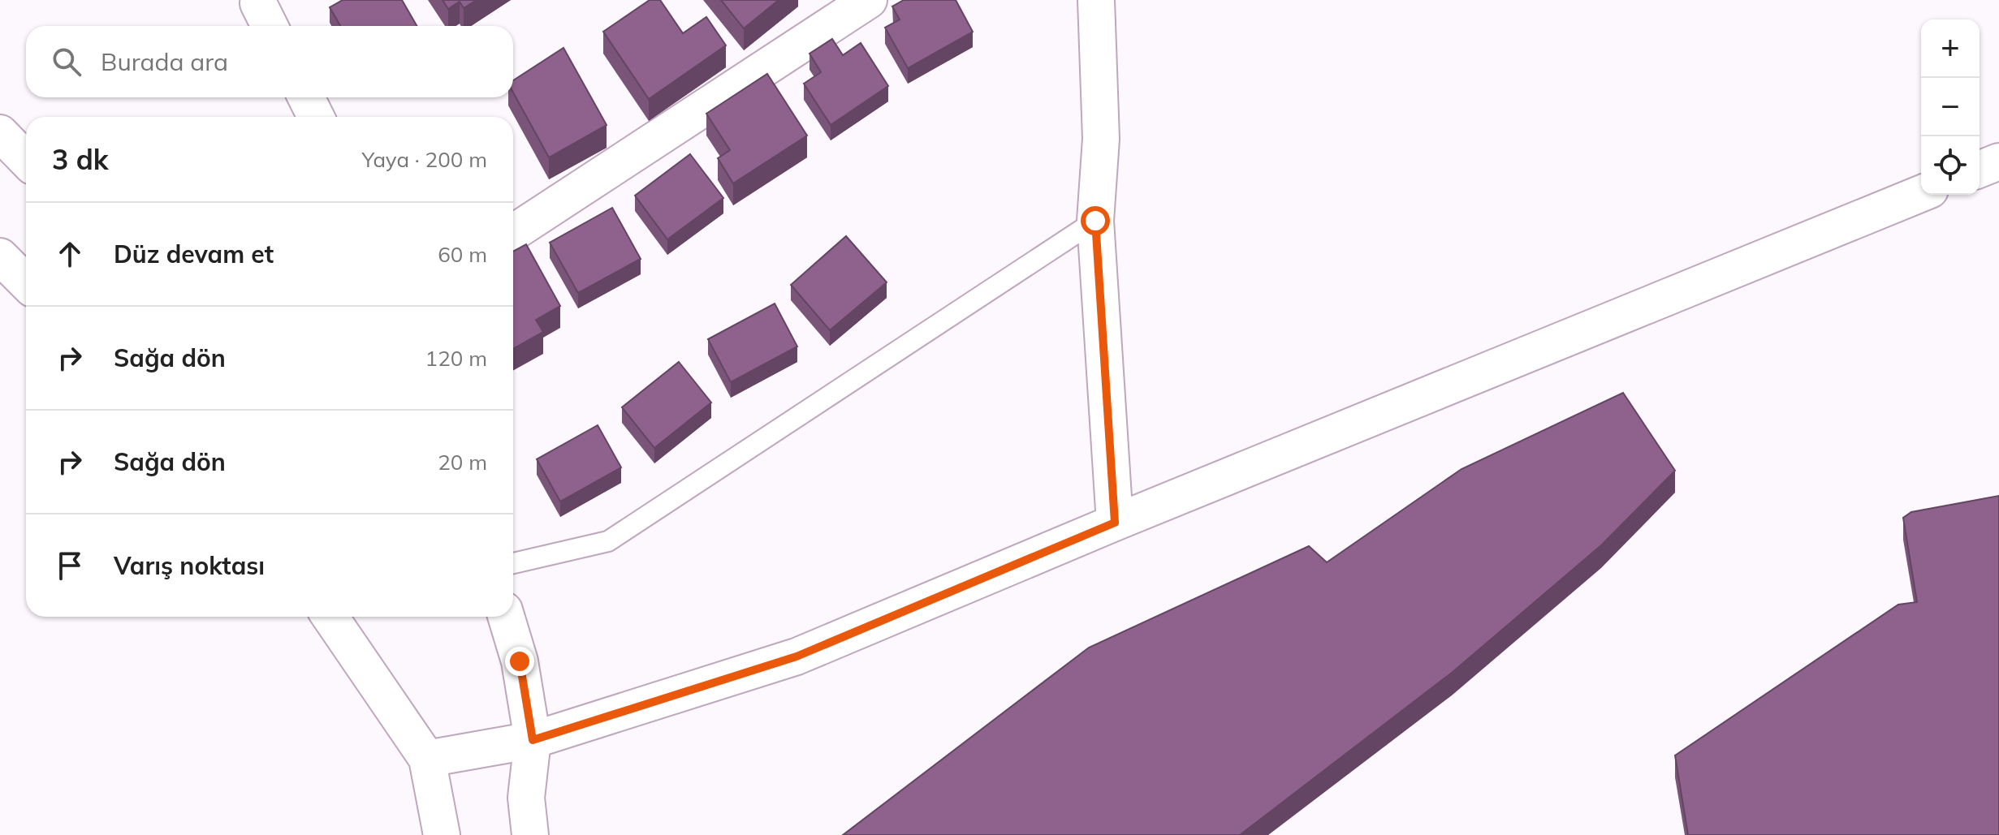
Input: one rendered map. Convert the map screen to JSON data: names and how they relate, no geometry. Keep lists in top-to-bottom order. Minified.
{"page":{"map_buttons":["+","−"],"search":"Burada ara","heading":["3 dk","Yaya · 200 m"],"list":[["Düz devam et","60 m"],["Sağa dön","120 m"],["Sağa dön","20 m"],"Varış noktası"]}}
